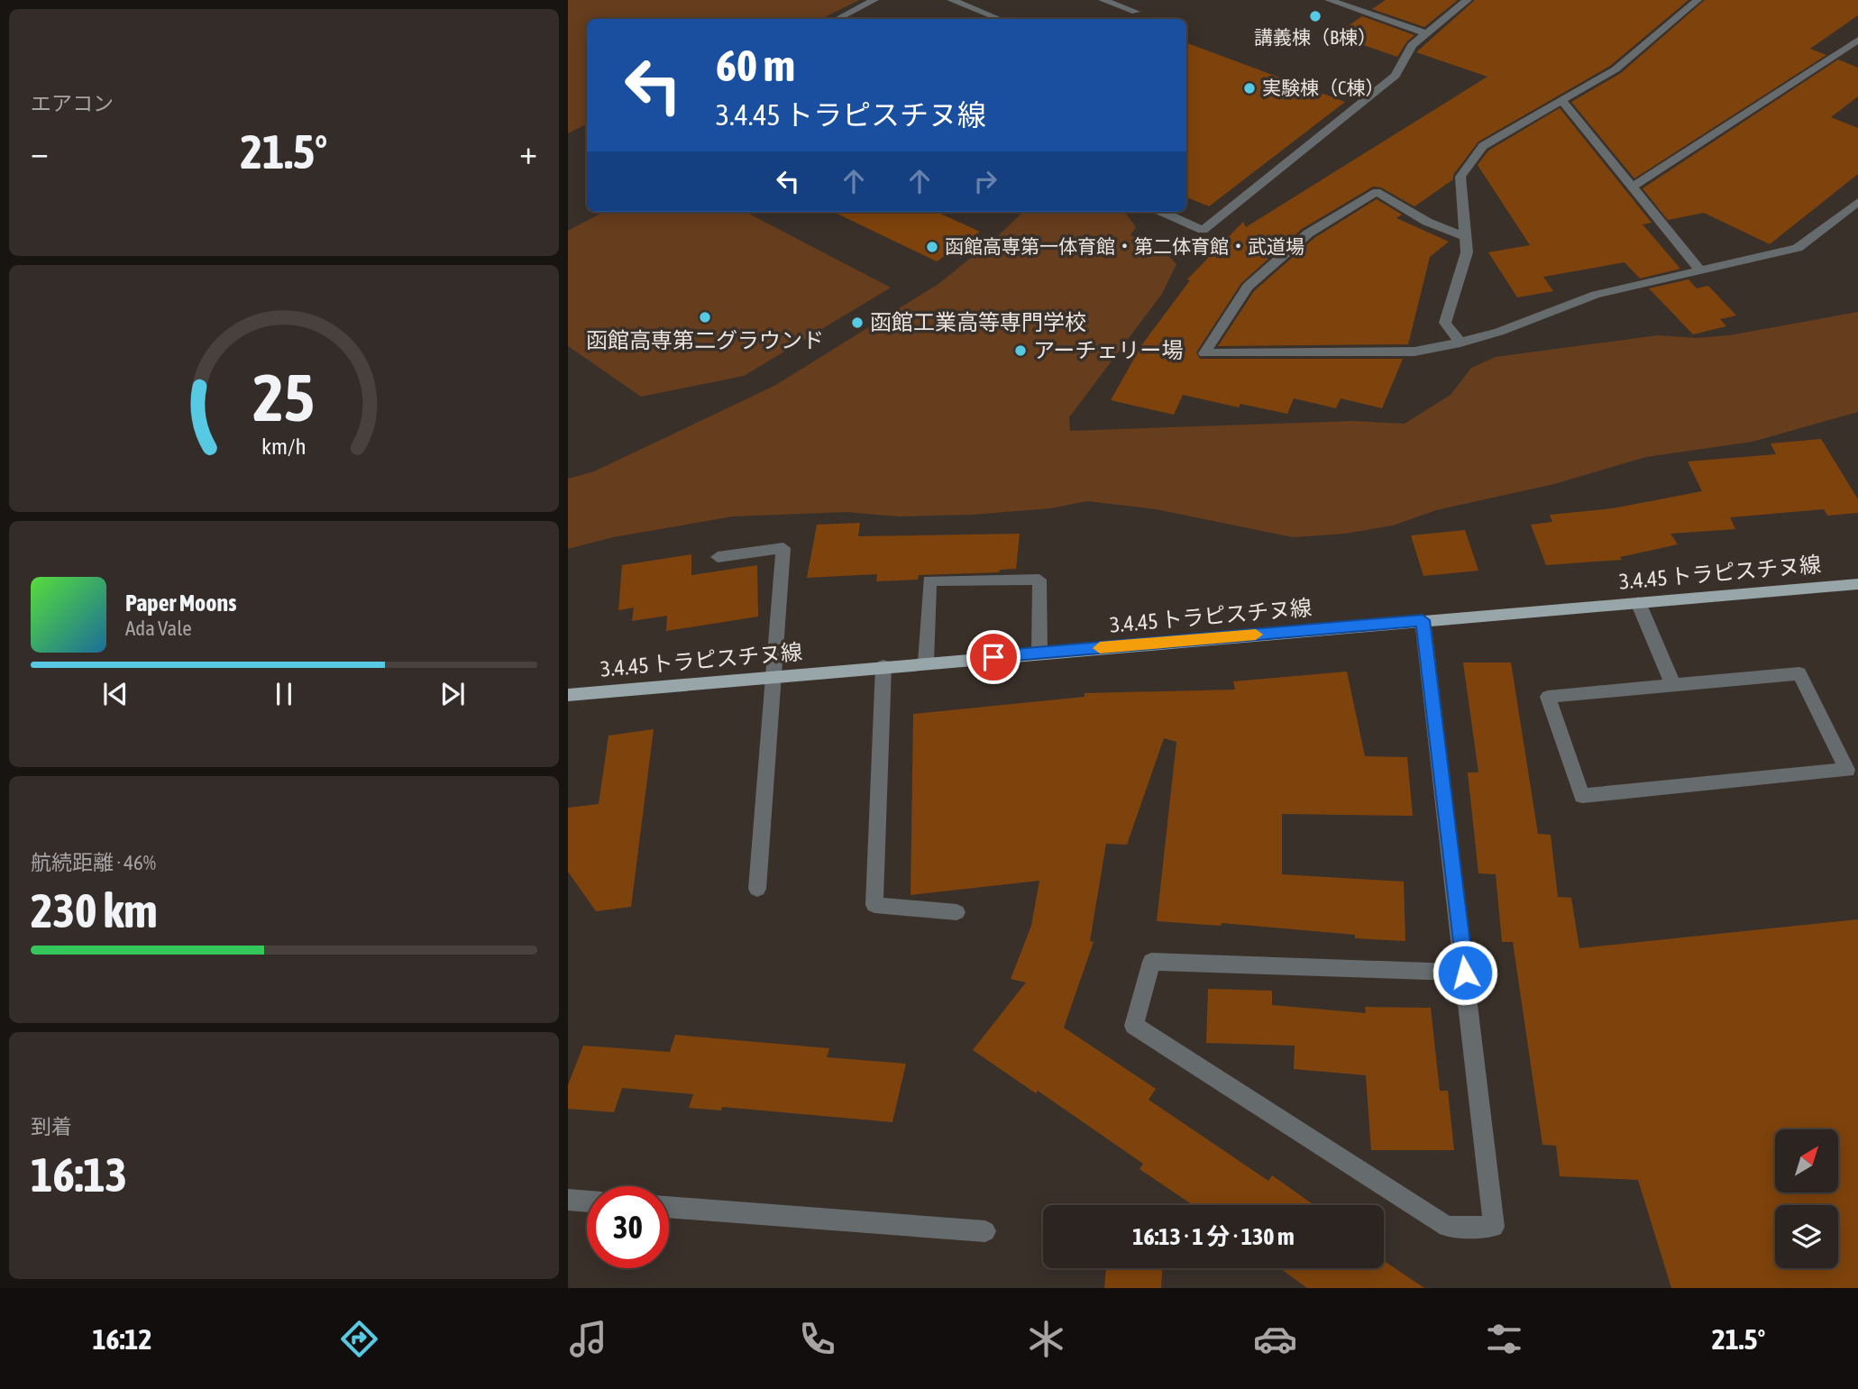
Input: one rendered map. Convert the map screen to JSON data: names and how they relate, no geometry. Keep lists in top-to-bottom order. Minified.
{"streets":{"main road":["3.4.45 トラピスチヌ線"]},"places":["講義棟（B棟）","実験棟（C棟）","函館高専第一体育館・第二体育館・武道場","函館高専第二グラウンド","函館工業高等専門学校","アーチェリー場"],"north":"top right","page":{"tile":["エアコン",["航続距離 · 46%","230 km"],["到着","16:13"]],"turn":["60 m","3.4.45 トラピスチヌ線"],"heat":["−","21.5°","+"],"song":["Paper Moons","Ada Vale"],"limit":"30","trip":"16:13 · 1 分 · 130 m","tabs":["16:12","21.5°"],"gauge":["25","km/h"]}}
